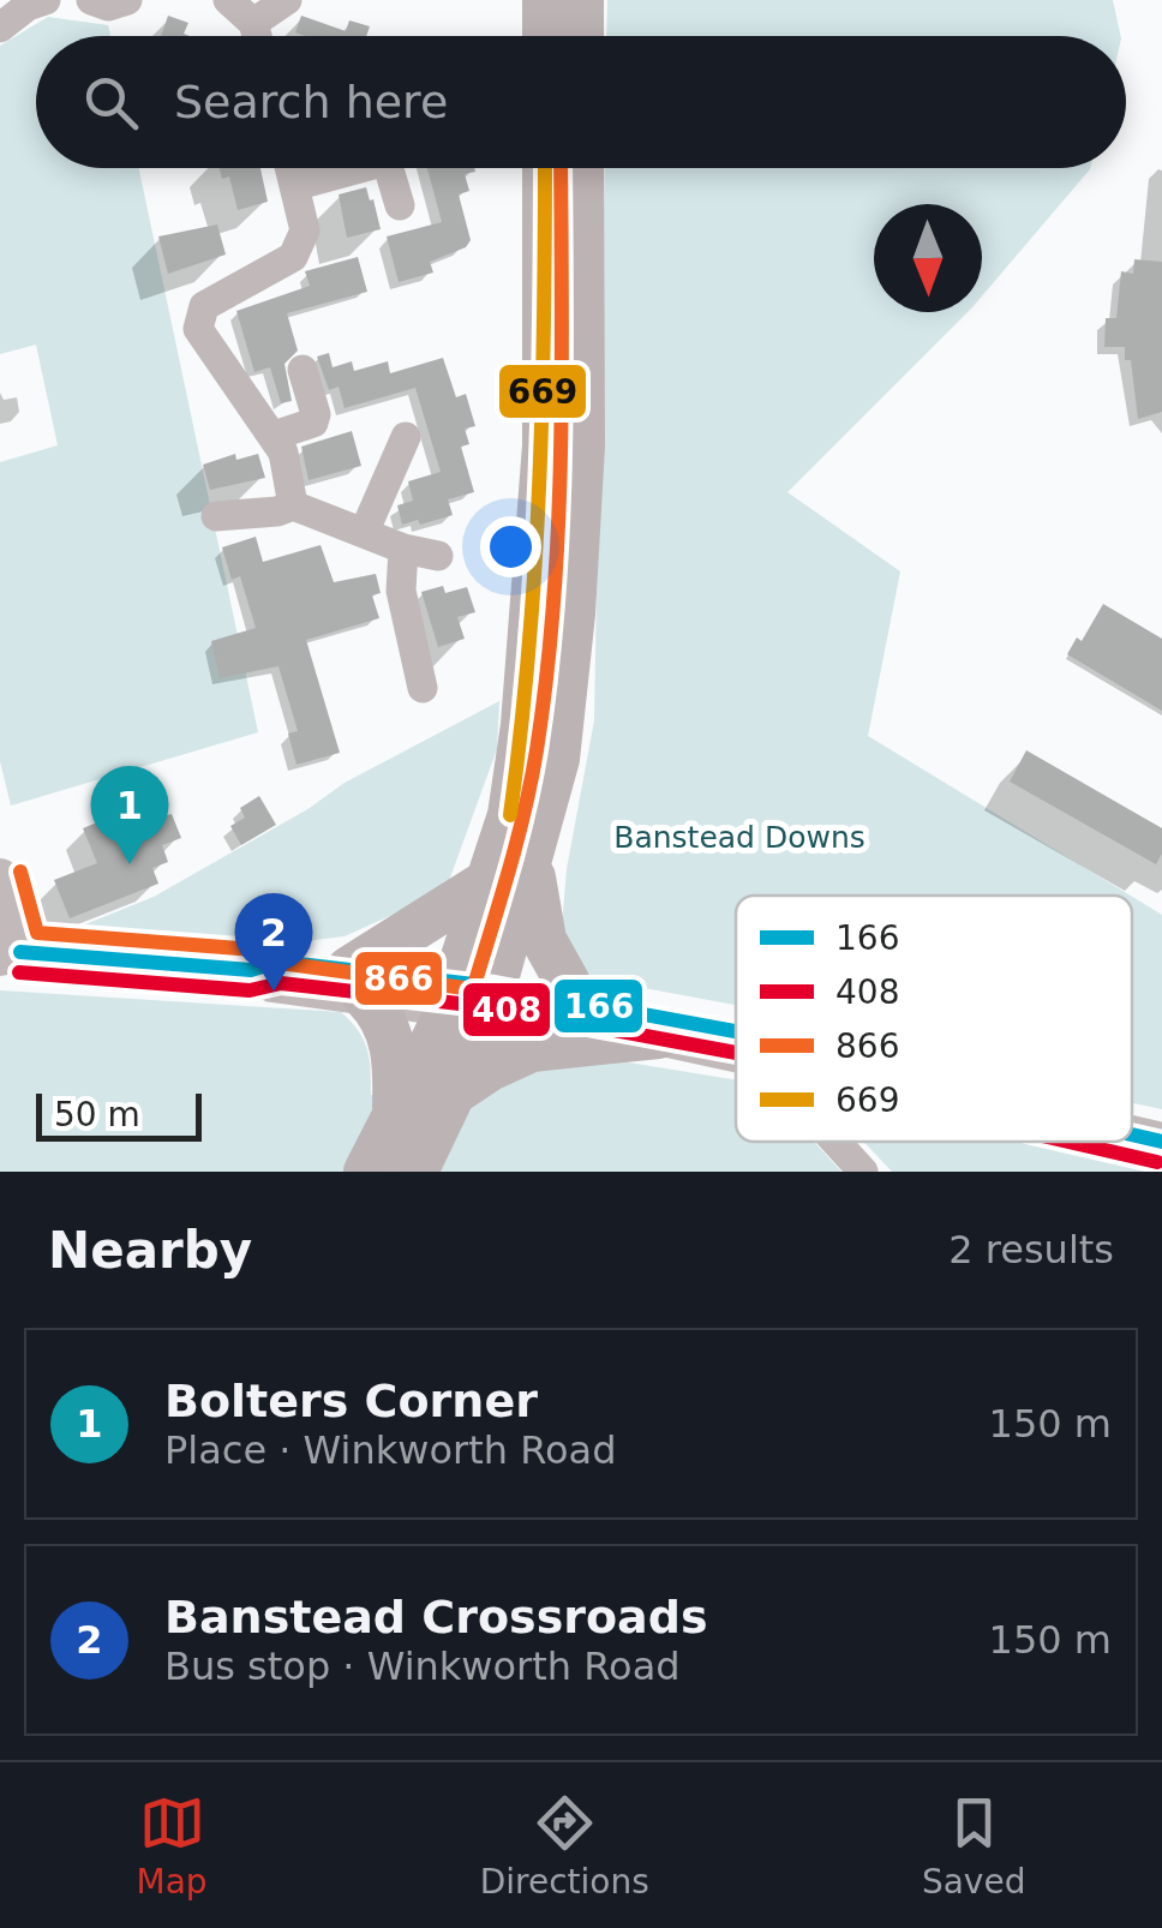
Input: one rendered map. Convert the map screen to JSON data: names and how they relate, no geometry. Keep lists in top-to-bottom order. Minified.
{"parks":["Banstead Downs"],"lines":["transit line 866","transit line 669","transit line 166","transit line 408"],"legend":["166","408","866","669"],"scale_bar":"50 m","north":"bottom","page":{"search":"Search here","pins":["1","2"],"scale":"50 m","heading":["Nearby","2 results"],"list":[{"mark":"1","name":"Bolters Corner","note":"Place · Winkworth Road","value":"150 m"},{"mark":"2","name":"Banstead Crossroads","note":"Bus stop · Winkworth Road","value":"150 m"}],"nav":["Map","Directions","Saved"]}}
